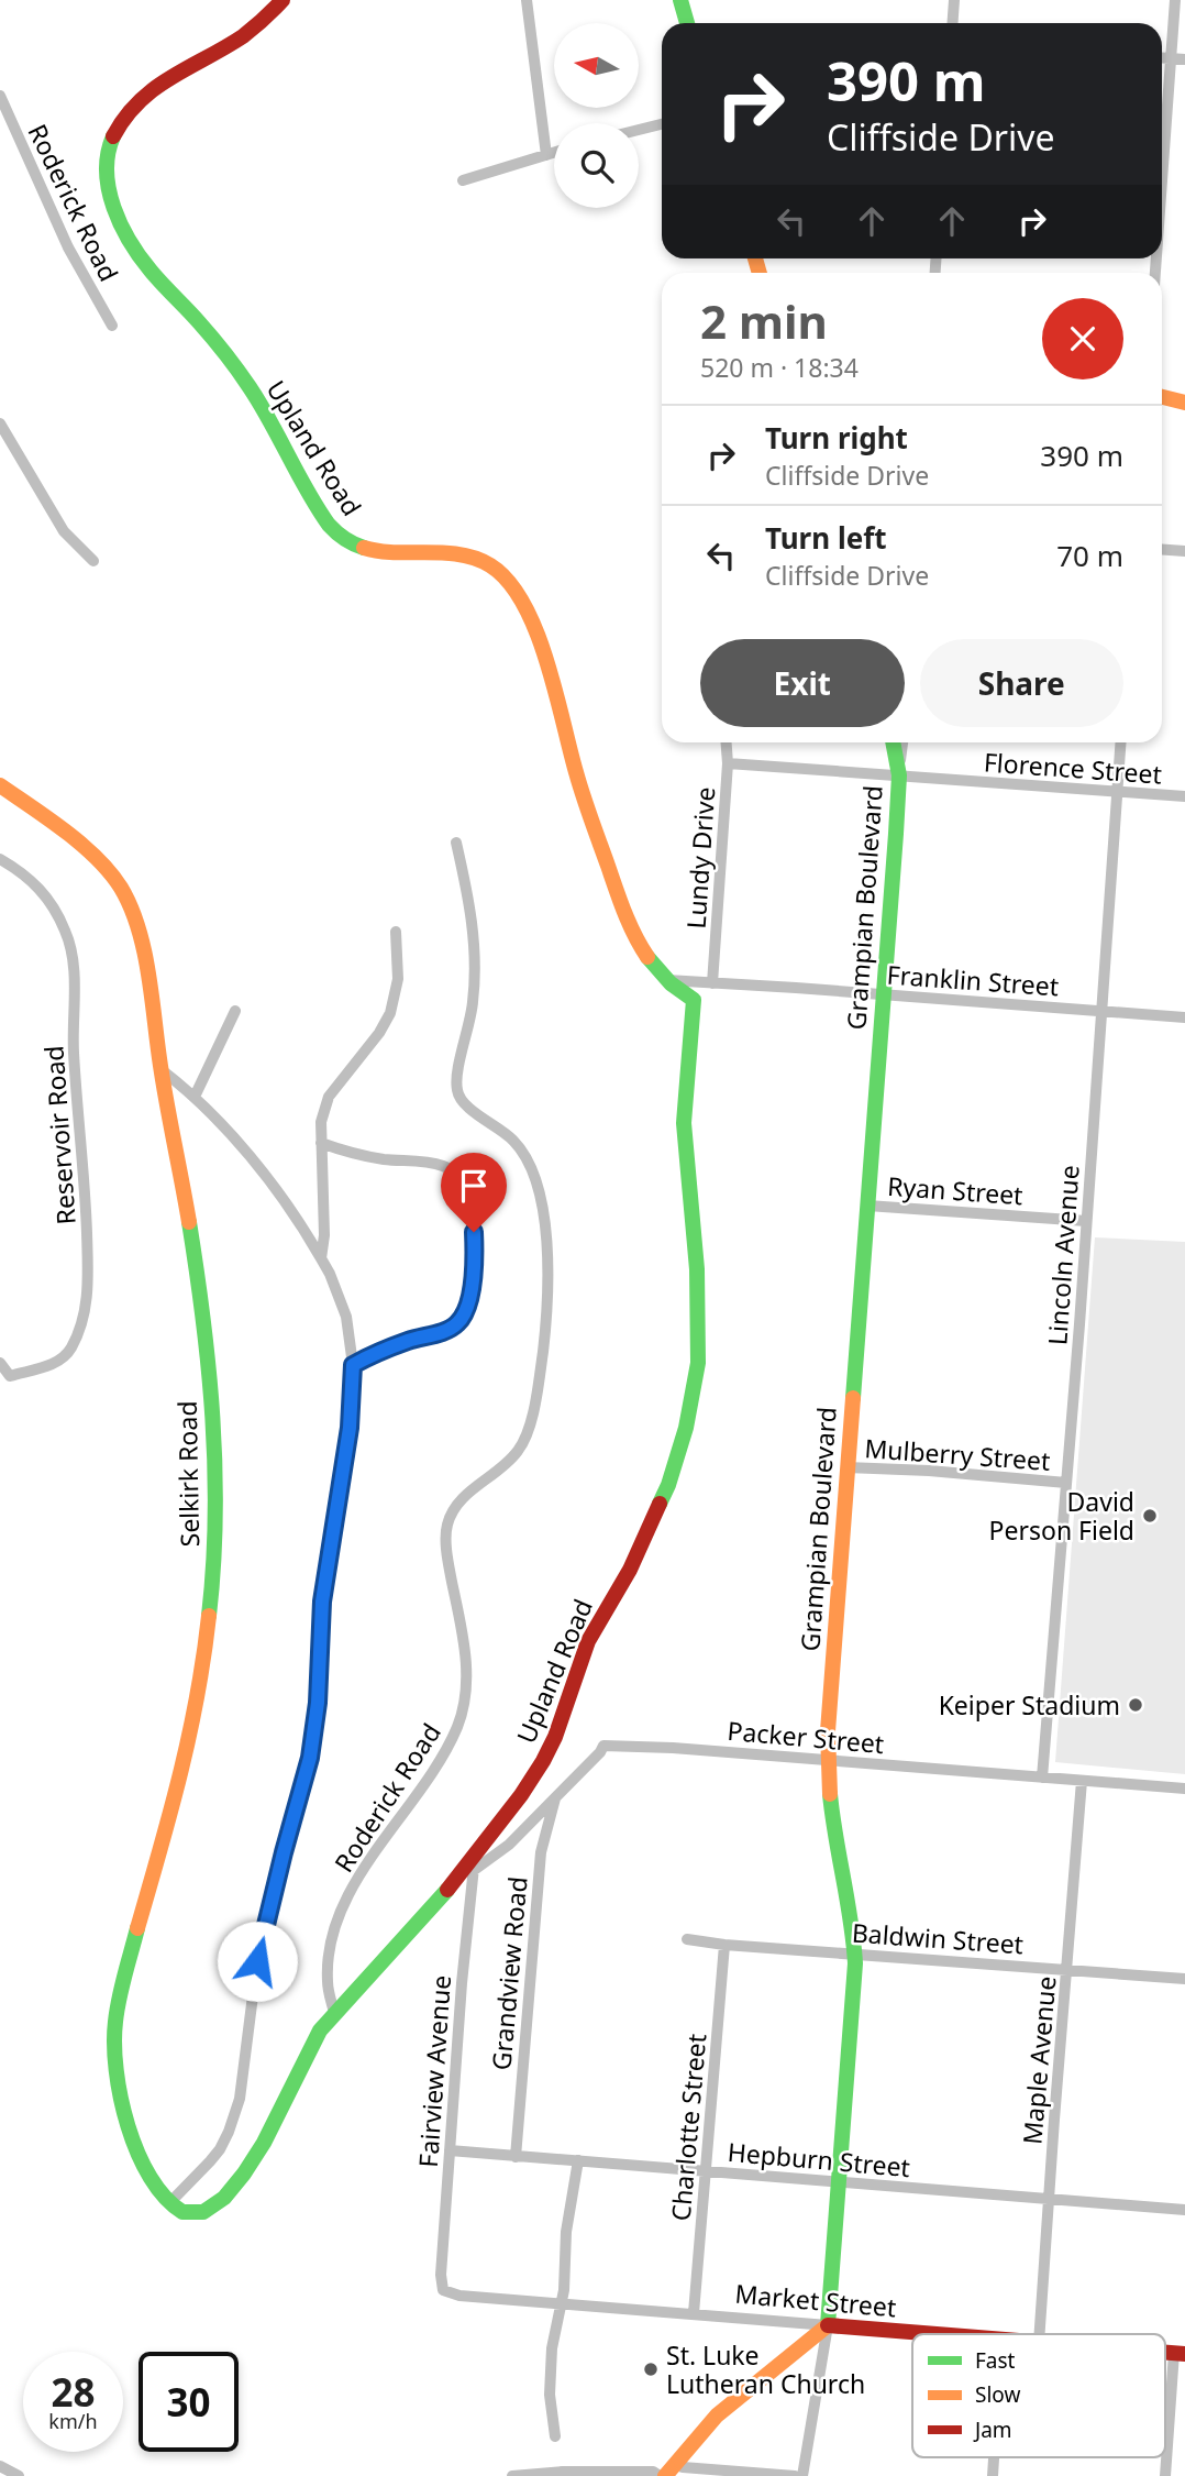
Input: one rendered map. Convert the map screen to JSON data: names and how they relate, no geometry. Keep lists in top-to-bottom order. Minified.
{"streets":{"street":["Roderick Road","Upland Road","Florence Street","Lundy Drive","Grampian Boulevard","Franklin Street","Reservoir Road","Ryan Street","Lincoln Avenue","Mulberry Street","Selkirk Road","Packer Street","Baldwin Street","Grandview Road","Maple Avenue","Fairview Avenue","Charlotte Street","Hepburn Street","Market Street"]},"crossings":[["Roderick Road","Upland Road"],["Upland Road","Selkirk Road"],["Upland Road","Packer Street"],["Upland Road","Fairview Avenue"],["Florence Street","Lundy Drive"],["Florence Street","Grampian Boulevard"],["Florence Street","Lincoln Avenue"],["Lundy Drive","Franklin Street"],["Grampian Boulevard","Franklin Street"],["Grampian Boulevard","Ryan Street"],["Grampian Boulevard","Mulberry Street"],["Grampian Boulevard","Packer Street"],["Grampian Boulevard","Baldwin Street"],["Grampian Boulevard","Hepburn Street"],["Grampian Boulevard","Market Street"],["Franklin Street","Lincoln Avenue"],["Ryan Street","Lincoln Avenue"],["Lincoln Avenue","Mulberry Street"],["Lincoln Avenue","Packer Street"],["Packer Street","Grandview Road"],["Packer Street","Maple Avenue"],["Packer Street","Fairview Avenue"],["Baldwin Street","Maple Avenue"],["Baldwin Street","Charlotte Street"],["Grandview Road","Hepburn Street"],["Maple Avenue","Hepburn Street"],["Fairview Avenue","Hepburn Street"],["Fairview Avenue","Market Street"],["Charlotte Street","Hepburn Street"],["Charlotte Street","Market Street"]],"places":["David Person Field","Keiper Stadium","St. Luke Lutheran Church"],"legend":["Fast","Slow","Jam"],"north":"left","page":{"turn":["390 m","Cliffside Drive"],"heading":["2 min","520 m · 18:34"],"list":[{"name":"Turn right","note":"Cliffside Drive","value":"390 m"},{"name":"Turn left","note":"Cliffside Drive","value":"70 m"}],"buttons":["Exit","Share"],"speed":"28 km/h","limit":"30"}}
